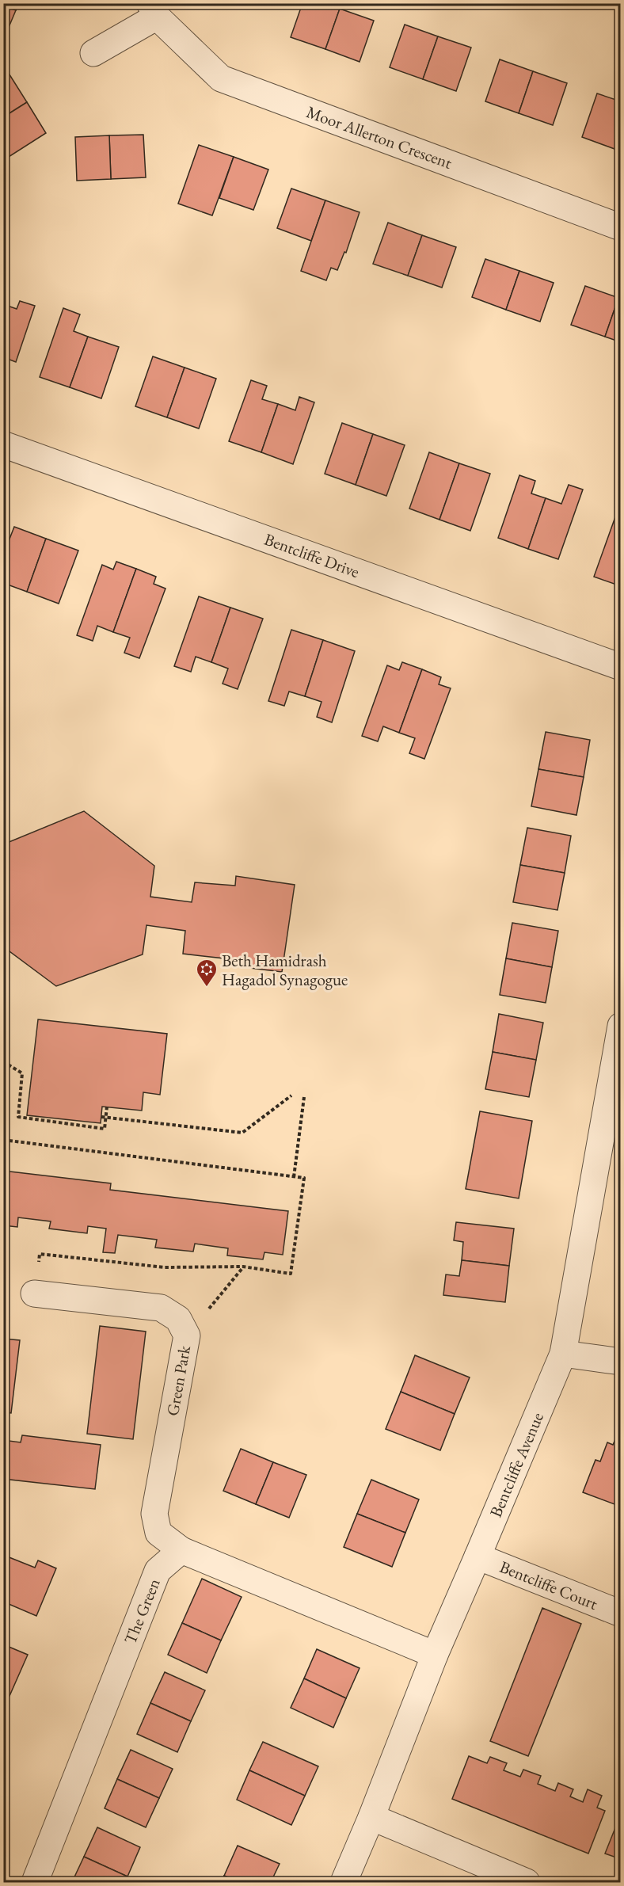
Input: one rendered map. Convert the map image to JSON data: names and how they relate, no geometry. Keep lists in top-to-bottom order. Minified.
{"streets":{"street":["Moor Allerton Crescent","Bentcliffe Drive","Green Park","Bentcliffe Avenue","Bentcliffe Court","The Green"]},"crossings":[["Green Park","The Green"],["Bentcliffe Avenue","Bentcliffe Court"]],"places":{"synagogue":["Beth Hamidrash Hagadol Synagogue"]}}
